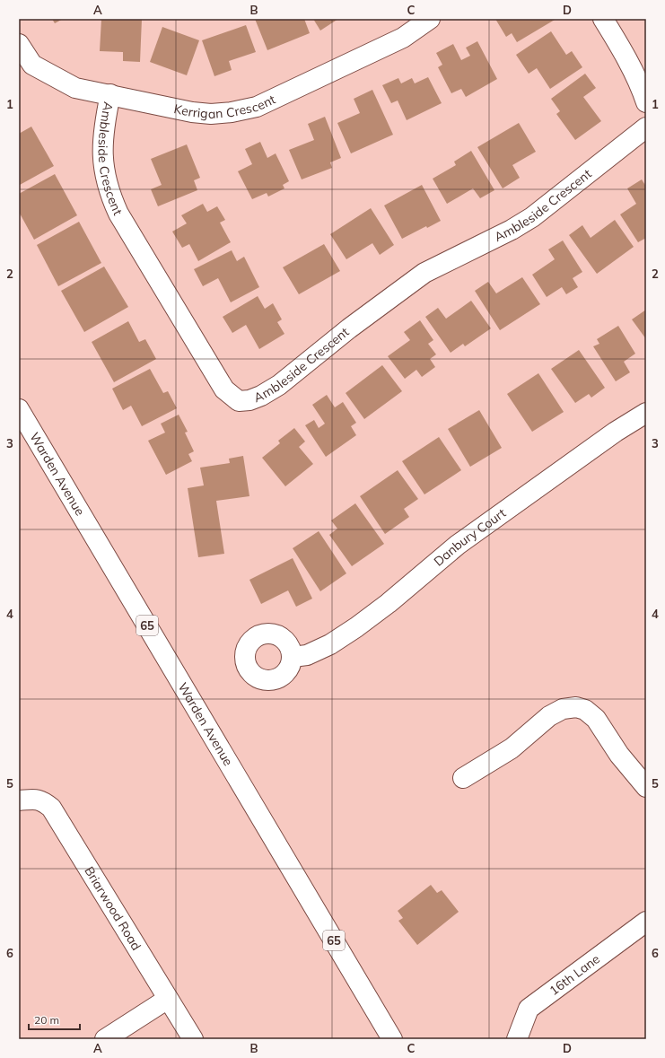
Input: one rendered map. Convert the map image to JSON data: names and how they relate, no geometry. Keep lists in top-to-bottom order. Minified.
{"streets":{"street":["Kerrigan Crescent","Ambleside Crescent","Warden Avenue","Danbury Court","65","Briarwood Road","16th Lane"]},"crossings":[["Kerrigan Crescent","Ambleside Crescent"]],"scale_bar":"20 m","grid":{"columns":["A","B","C","D"],"rows":["1","2","3","4","5","6"]}}
